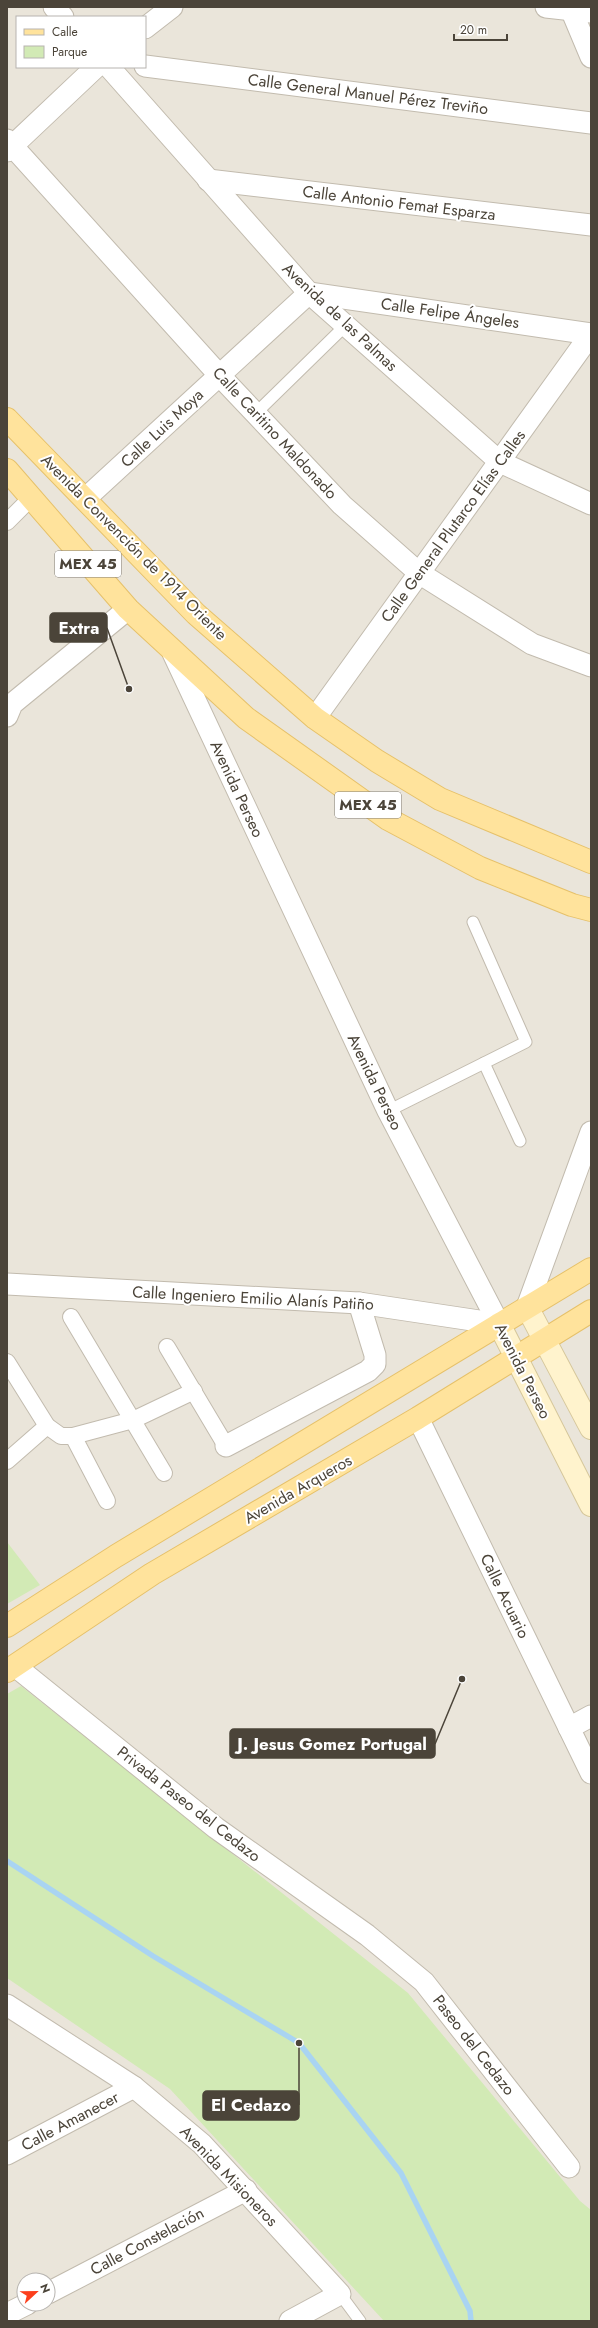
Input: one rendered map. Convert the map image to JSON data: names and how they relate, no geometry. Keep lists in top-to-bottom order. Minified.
{"streets":{"main road":["Avenida Convención de 1914 Oriente","MEX 45","Avenida Perseo","Avenida Arqueros"],"street":["Calle General Manuel Pérez Treviño","Calle Antonio Femat Esparza","Calle Felipe Ángeles","Avenida de las Palmas","Calle Luis Moya","Calle Caritino Maldonado","Calle General Plutarco Elías Calles","Calle Ingeniero Emilio Alanís Patiño","Calle Acuario","Privada Paseo del Cedazo","Paseo del Cedazo","Calle Amanecer","Avenida Misioneros","Calle Constelación"]},"crossings":[["Calle Antonio Femat Esparza","Avenida de las Palmas"],["Calle Felipe Ángeles","Avenida de las Palmas"],["Calle Felipe Ángeles","Calle Luis Moya"],["Calle Felipe Ángeles","Calle General Plutarco Elías Calles"],["Avenida de las Palmas","Calle Luis Moya"],["Avenida de las Palmas","Calle General Plutarco Elías Calles"],["Calle Luis Moya","Calle Caritino Maldonado"],["Calle Luis Moya","Avenida Convención de 1914 Oriente"],["Calle Caritino Maldonado","Calle General Plutarco Elías Calles"],["Calle General Plutarco Elías Calles","Avenida Convención de 1914 Oriente"],["MEX 45","Avenida Perseo"],["Avenida Perseo","Calle Ingeniero Emilio Alanís Patiño"],["Avenida Perseo","Avenida Arqueros"],["Avenida Arqueros","Calle Acuario"],["Avenida Arqueros","Privada Paseo del Cedazo"],["Privada Paseo del Cedazo","Paseo del Cedazo"],["Calle Amanecer","Avenida Misioneros"],["Avenida Misioneros","Calle Constelación"]],"places":["Extra","J. Jesus Gomez Portugal","El Cedazo"],"legend":["Calle","Parque"],"scale_bar":"20 m","north":"right"}
